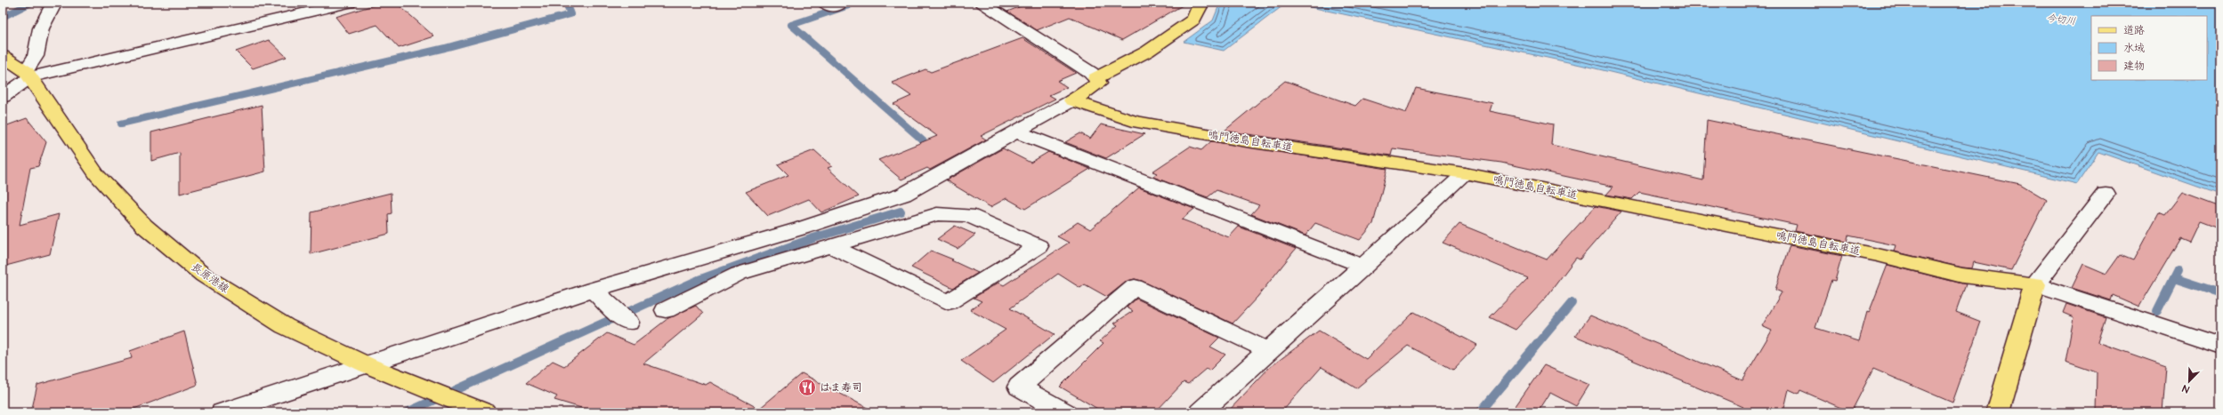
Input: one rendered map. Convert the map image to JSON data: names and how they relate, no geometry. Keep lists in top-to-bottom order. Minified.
{"streets":{"main road":["鳴門徳島自転車道","長原港線"]},"water":["今切川"],"places":{"restaurant":["はま寿司"]},"legend":["道路","水域","建物"],"north":"bottom left"}
